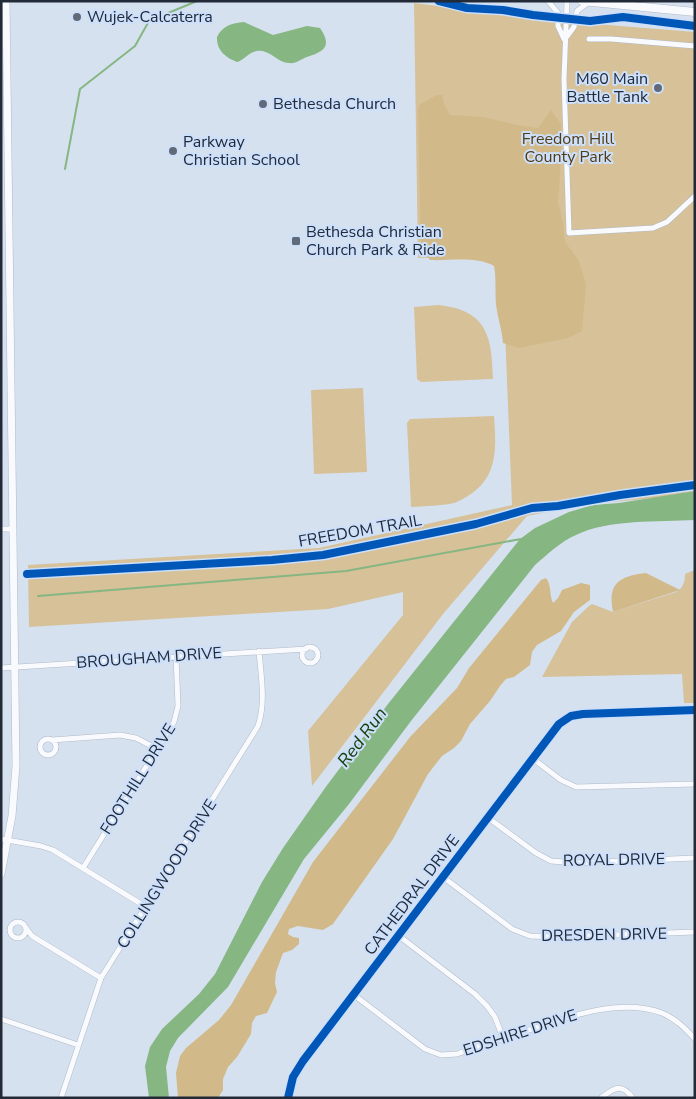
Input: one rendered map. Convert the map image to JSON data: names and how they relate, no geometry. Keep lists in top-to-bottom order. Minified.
{"streets":{"street":["BROUGHAM DRIVE","FOOTHILL DRIVE","ROYAL DRIVE","COLLINGWOOD DRIVE","CATHEDRAL DRIVE","DRESDEN DRIVE","EDSHIRE DRIVE"],"cycle path":["FREEDOM TRAIL"]},"crossings":[["BROUGHAM DRIVE","FOOTHILL DRIVE"],["BROUGHAM DRIVE","COLLINGWOOD DRIVE"],["ROYAL DRIVE","CATHEDRAL DRIVE"],["CATHEDRAL DRIVE","DRESDEN DRIVE"],["CATHEDRAL DRIVE","EDSHIRE DRIVE"]],"water":["Red Run"],"parks":["Freedom Hill County Park"],"places":{"other":["Wujek-Calcaterra","M60 Main Battle Tank","Bethesda Church","Parkway Christian School"],"transit":["Bethesda Christian Church Park & Ride"]}}
